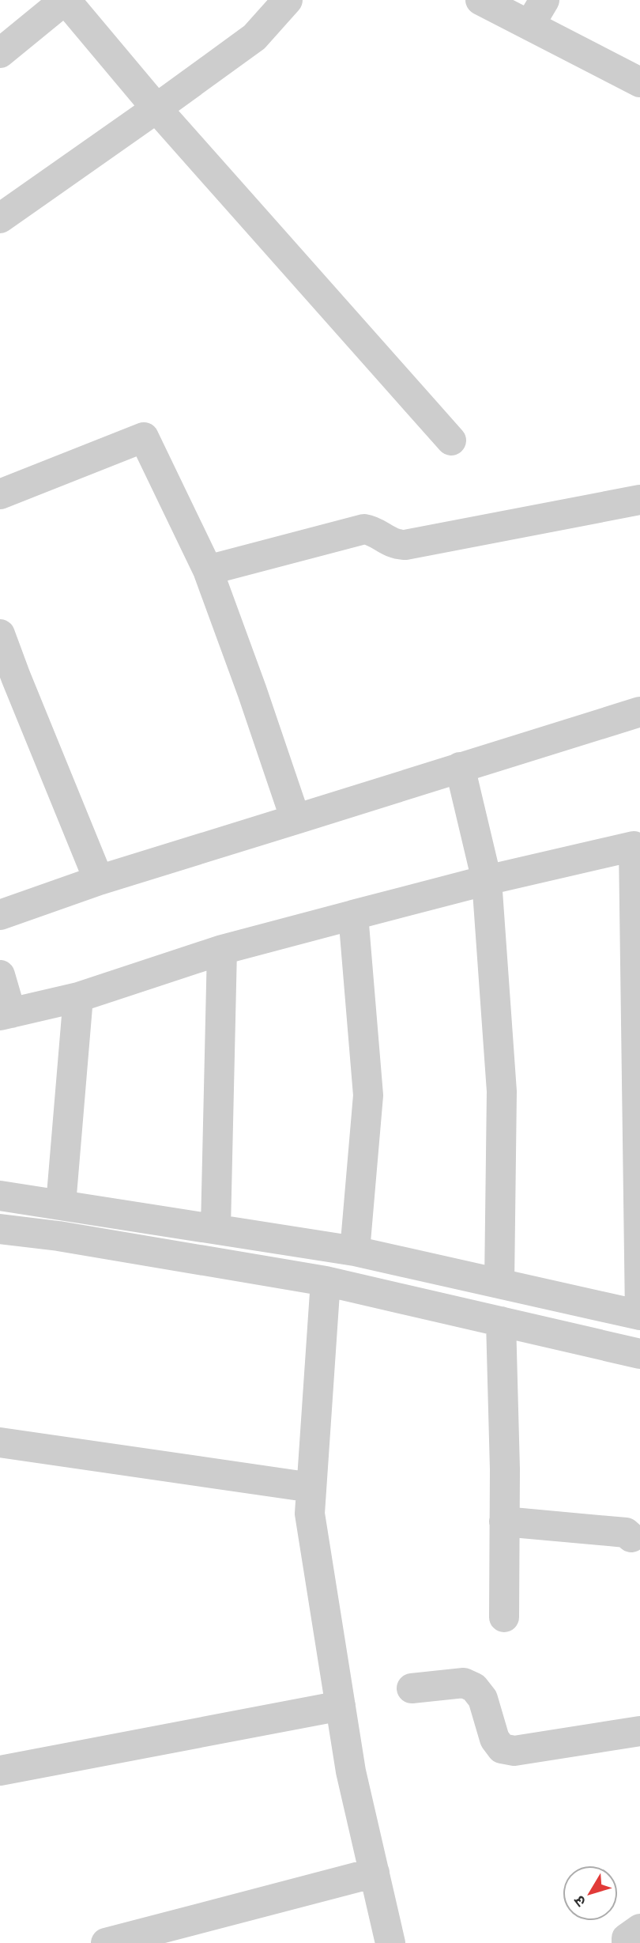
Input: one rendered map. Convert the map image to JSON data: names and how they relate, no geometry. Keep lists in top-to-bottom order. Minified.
{"north":"bottom left"}
